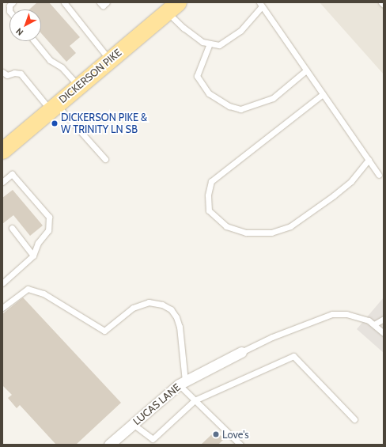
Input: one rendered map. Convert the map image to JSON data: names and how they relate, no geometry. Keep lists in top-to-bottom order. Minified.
{"streets":{"main road":["DICKERSON PIKE"],"street":["LUCAS LANE"]},"places":["DICKERSON PIKE & W TRINITY LN SB","Love's"],"north":"bottom left"}
